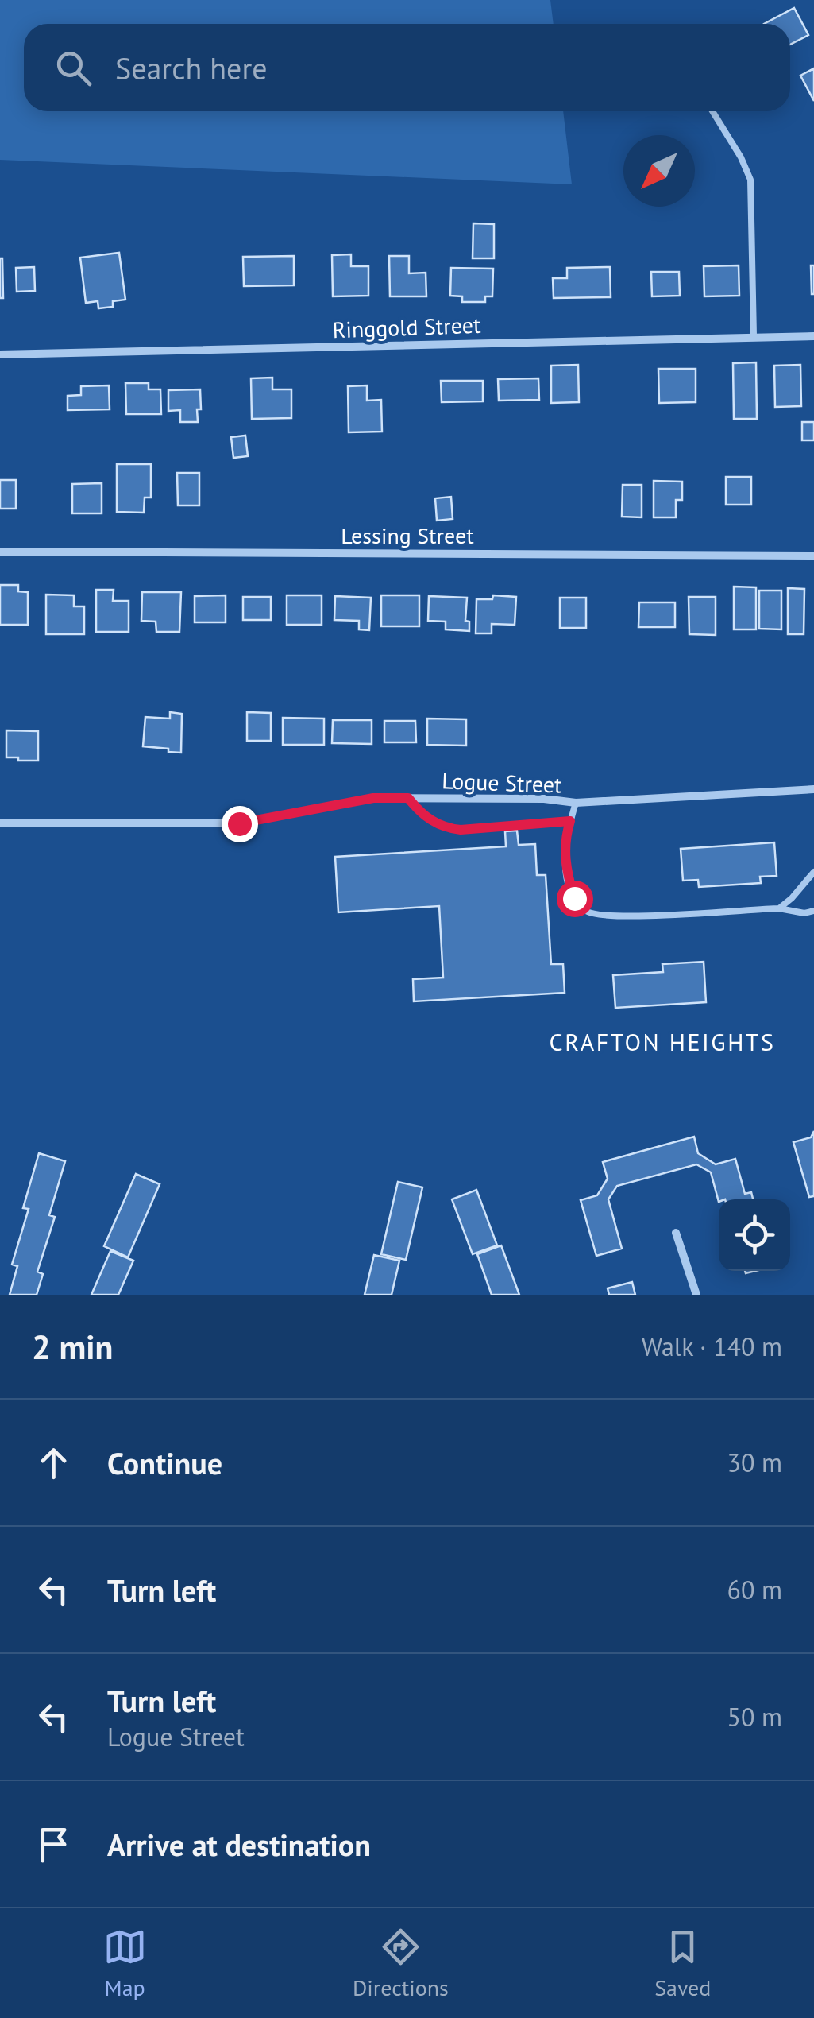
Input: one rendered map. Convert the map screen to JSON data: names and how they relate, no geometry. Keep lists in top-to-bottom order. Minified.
{"streets":{"street":["Ringgold Street","Lessing Street","Logue Street"]},"districts":["CRAFTON HEIGHTS"],"north":"bottom left","page":{"search":"Search here","heading":["2 min","Walk · 140 m"],"list":[["Continue","30 m"],["Turn left","60 m"],["Turn left","Logue Street","50 m"],"Arrive at destination"],"nav":["Map","Directions","Saved"]}}
